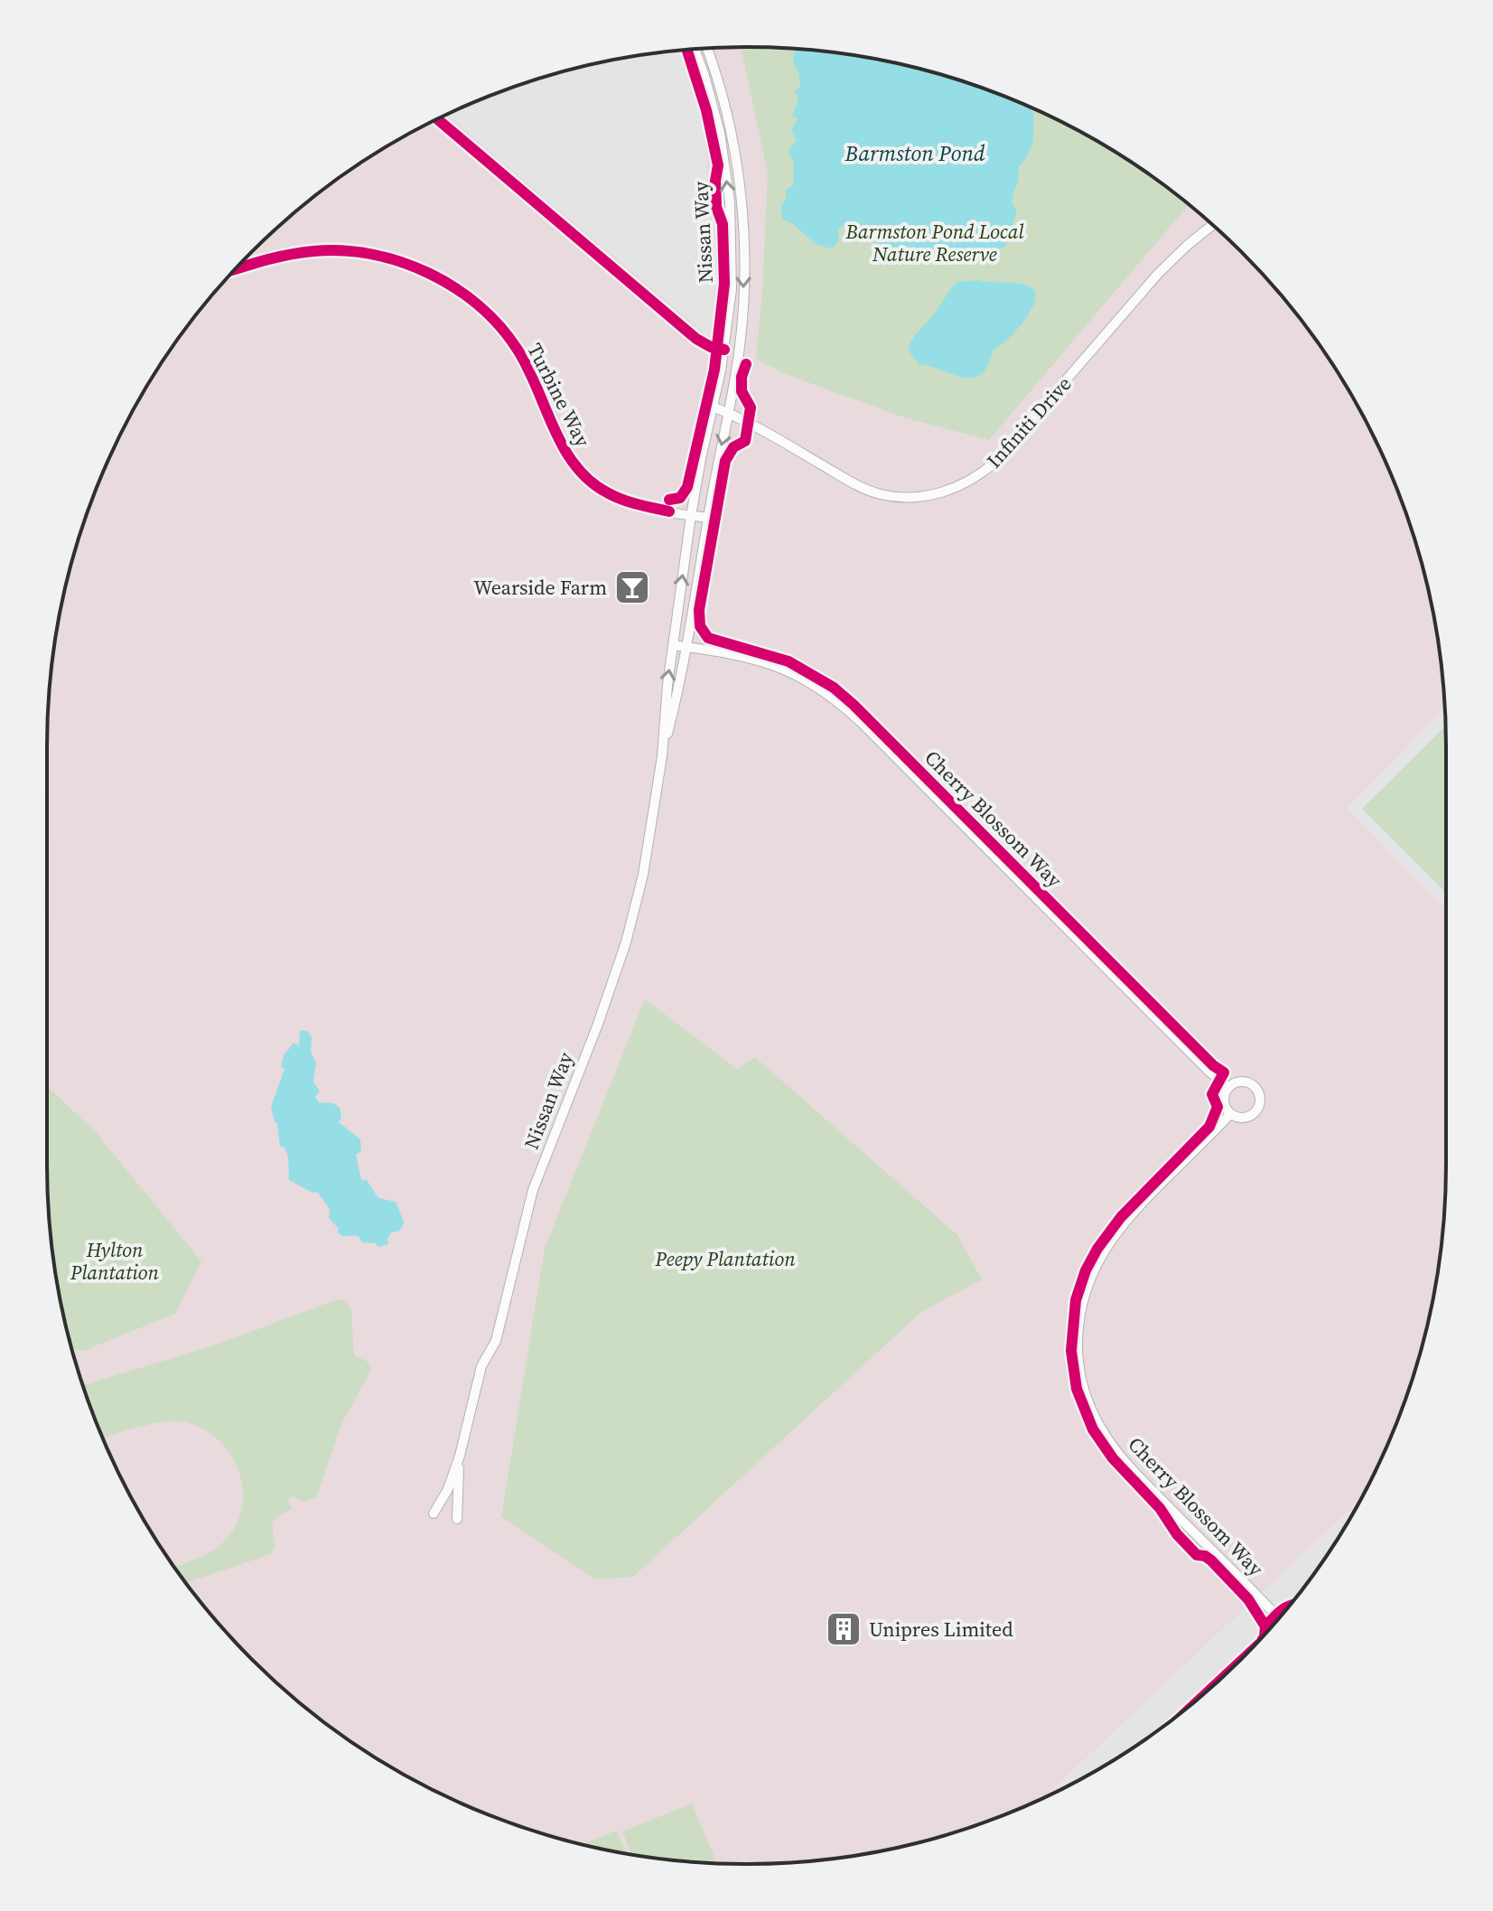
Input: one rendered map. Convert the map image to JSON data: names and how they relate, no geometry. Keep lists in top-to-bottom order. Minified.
{"streets":{"street":["Nissan Way","Turbine Way","Infiniti Drive","Cherry Blossom Way"]},"crossings":[["Nissan Way","Turbine Way"],["Nissan Way","Infiniti Drive"],["Nissan Way","Cherry Blossom Way"]],"water":["Barmston Pond"],"parks":["Barmston Pond Local Nature Reserve","Hylton Plantation","Peepy Plantation"],"places":{"bar":["Wearside Farm"],"building":["Unipres Limited"]}}
